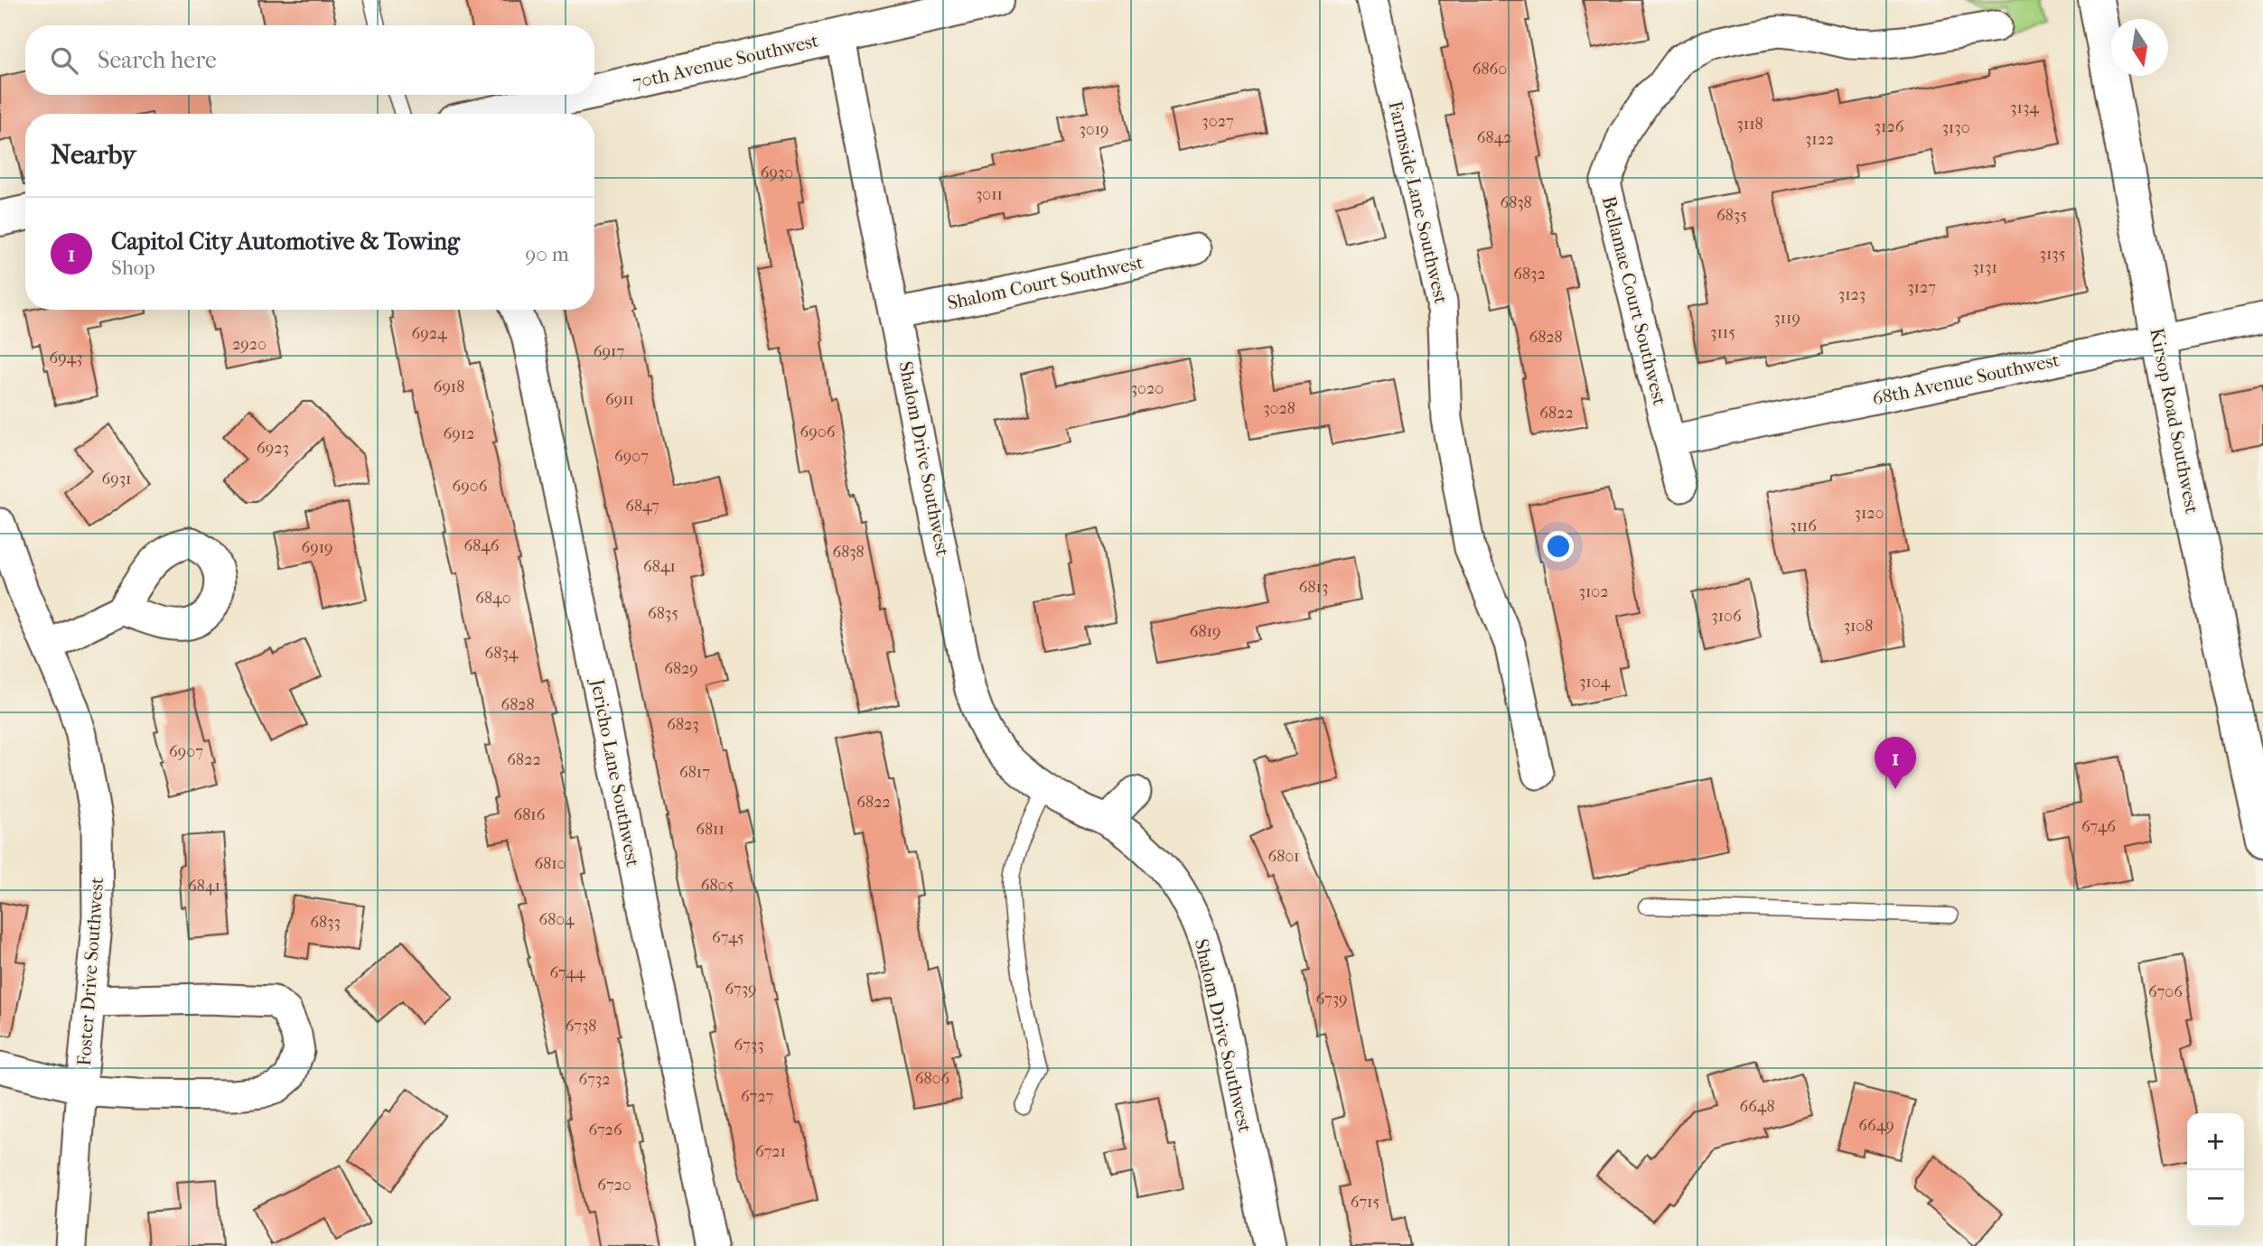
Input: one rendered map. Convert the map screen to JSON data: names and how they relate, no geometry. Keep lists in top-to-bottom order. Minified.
{"streets":{"street":["70th Avenue Southwest","Farmside Lane Southwest","Shalom Court Southwest","Bellamae Court Southwest","68th Avenue Southwest","Kirsop Road Southwest","Shalom Drive Southwest","Jericho Lane Southwest","Foster Drive Southwest"]},"crossings":[["70th Avenue Southwest","Shalom Drive Southwest"],["Shalom Court Southwest","Shalom Drive Southwest"],["Bellamae Court Southwest","68th Avenue Southwest"],["68th Avenue Southwest","Kirsop Road Southwest"]],"house_numbers":["6860","3134","3027","3118","3126","3130","3019","6842","3122","6930","3011","6838","6835","3135","3131","6832","3127","3123","3119","3115","6924","6828","2920","6917","6943","6918","3020","6911","3028","6822","6906","6912","6923","6907","6931","6906","6847","3120","3116","6846","6919","6838","6841","6813","3102","6840","6835","3106","3108","6819","6834","6829","3104","6828","6823","6907","6822","6817","6822","6816","6746","6811","6801","6810","6805","6841","6804","6833","6745","6744","6739","6706","6739","6738","6733","6806","6732","6727","6648","6649","6726","6721","6720","6715"],"north":"bottom","page":{"search":"Search here","heading":"Nearby","list":[{"mark":"1","name":"Capitol City Automotive & Towing","note":"Shop","value":"90 m"}],"pins":"1","map_buttons":["+","−"]}}
